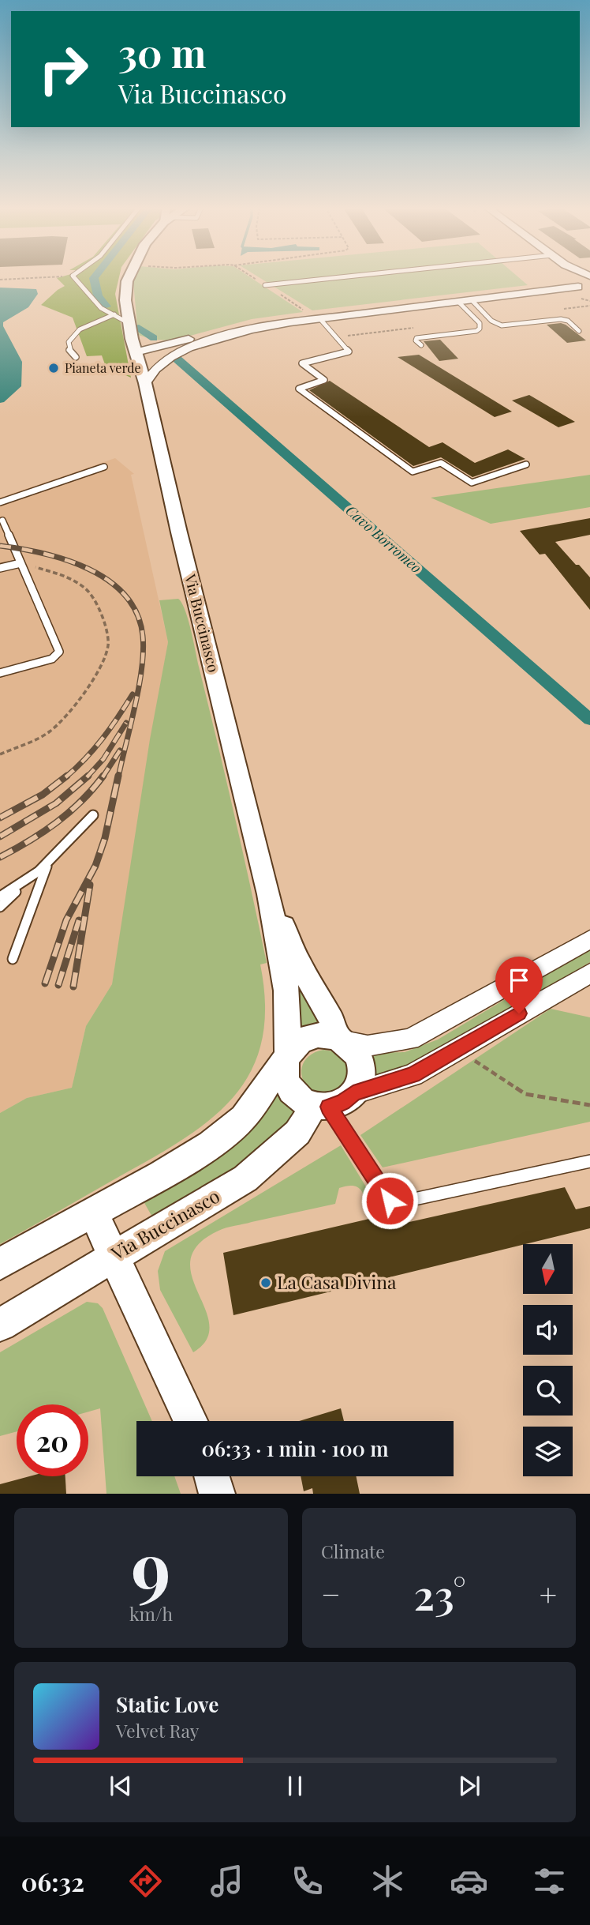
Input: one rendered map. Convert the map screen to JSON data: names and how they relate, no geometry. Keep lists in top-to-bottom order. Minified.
{"streets":{"main road":["Via Buccinasco"]},"water":["Cavo Borromeo"],"places":["Pianeta verde","La Casa Divina"],"north":"bottom","page":{"turn":["30 m","Via Buccinasco"],"limit":"20","trip":"06:33 · 1 min · 100 m","tile":[["9","km/h"],"Climate"],"heat":["−","23°","+"],"song":["Static Love","Velvet Ray"],"tabs":"06:32"}}
